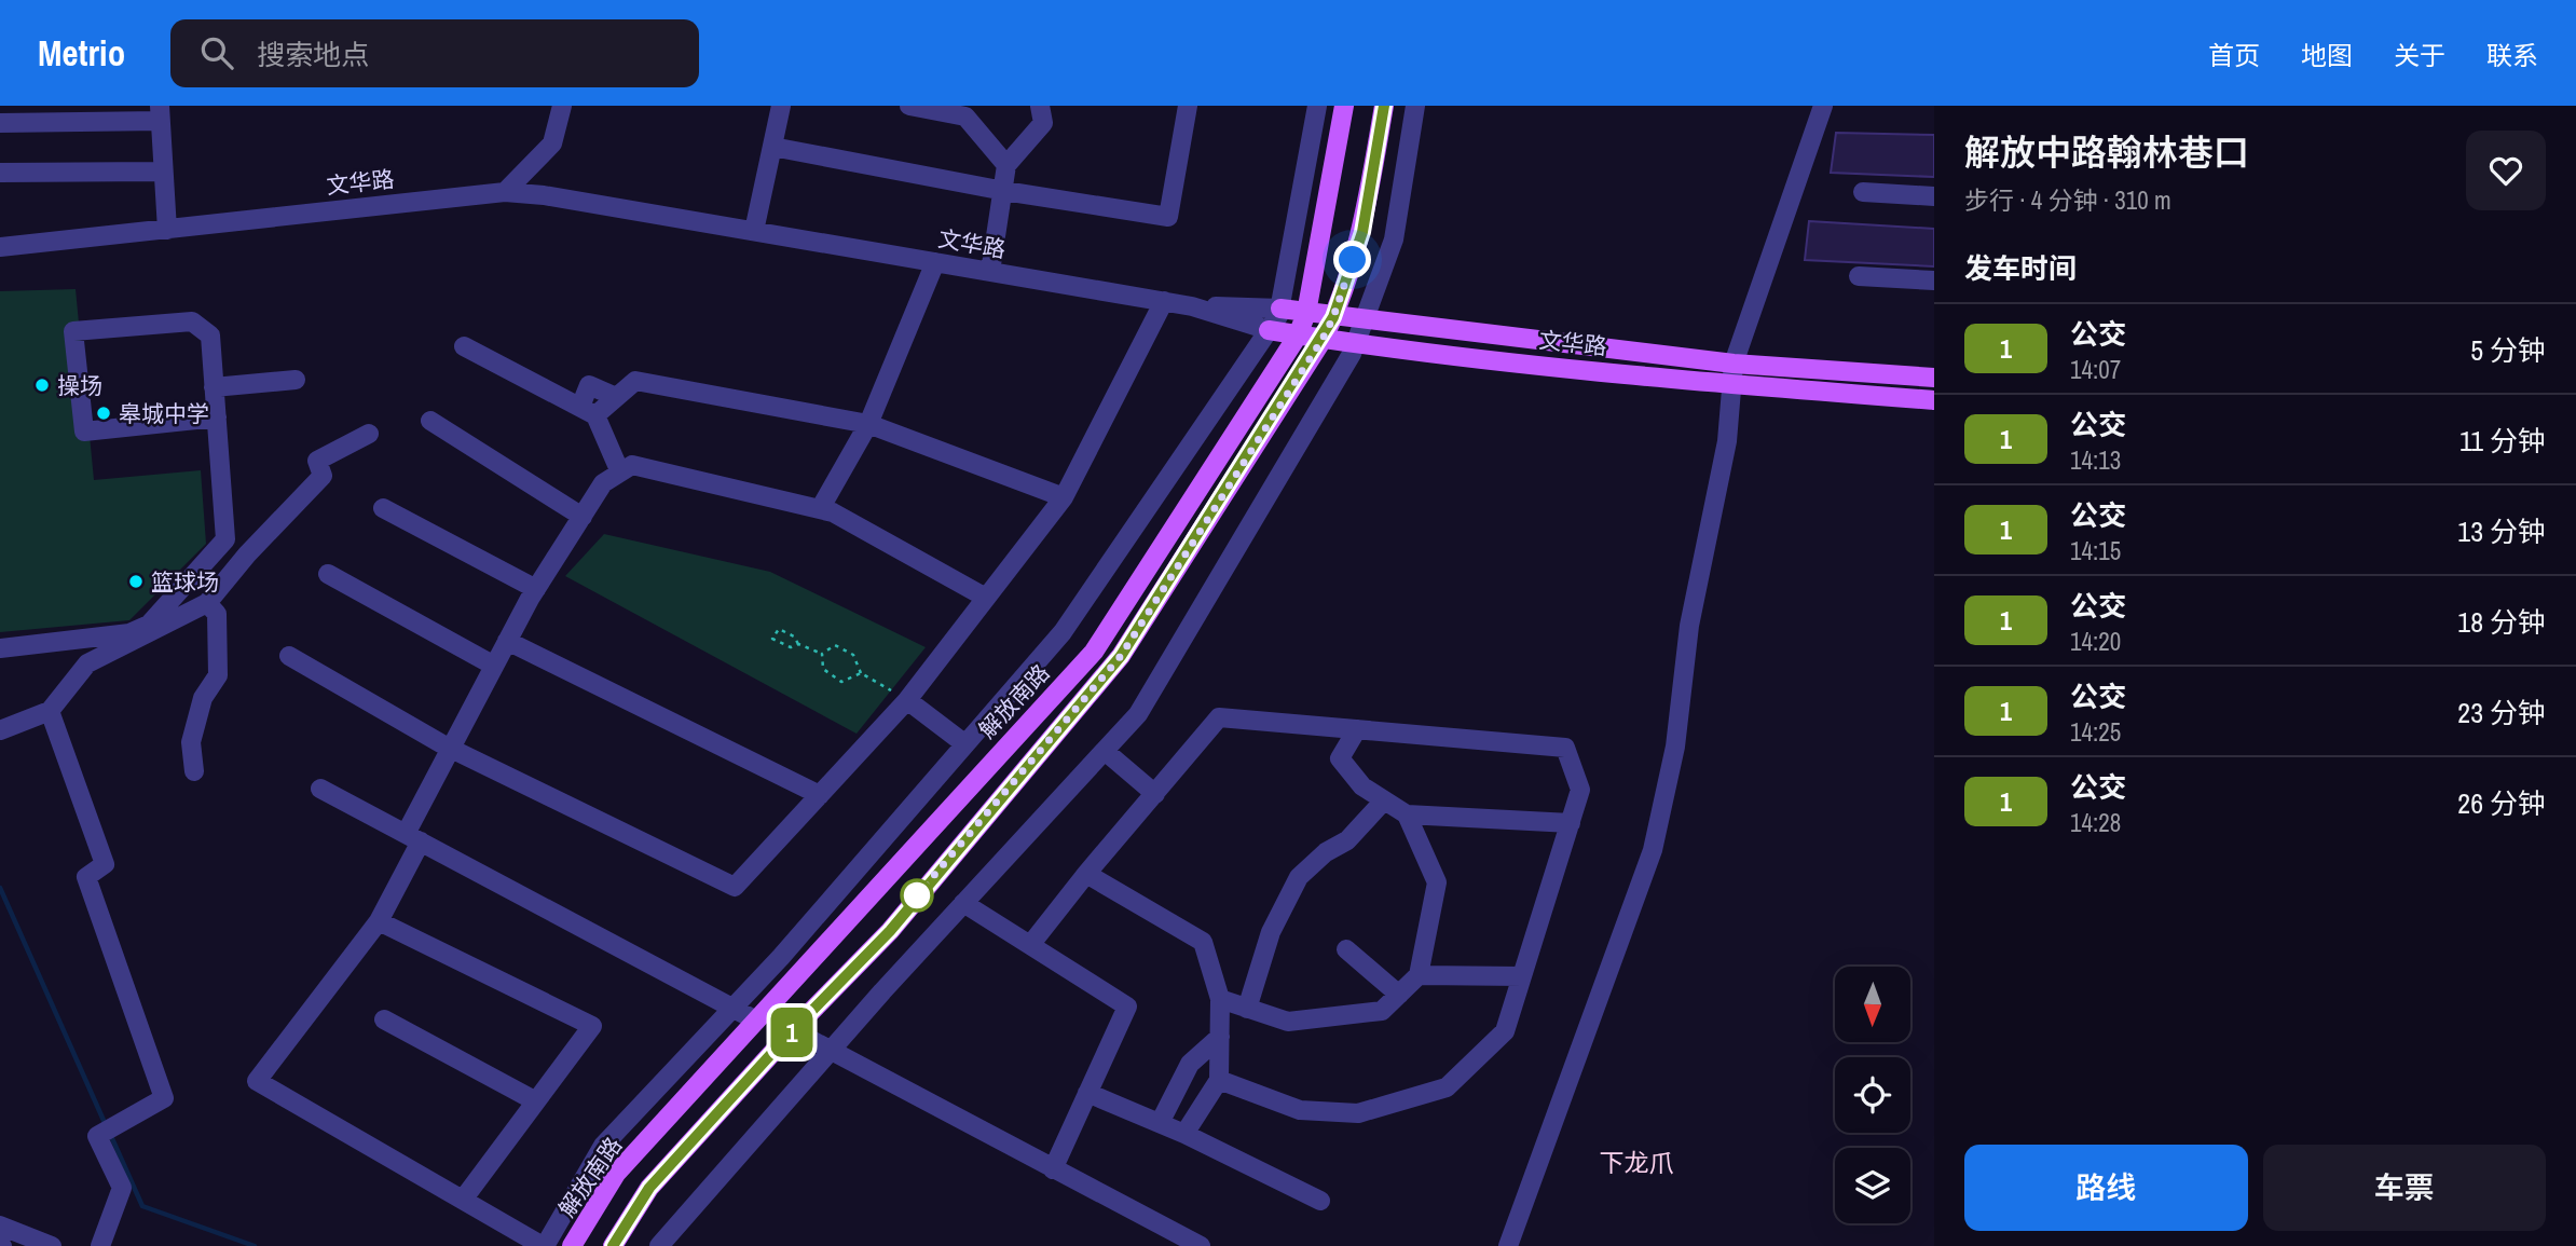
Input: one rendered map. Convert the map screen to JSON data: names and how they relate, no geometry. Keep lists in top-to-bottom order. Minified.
{"streets":{"main road":["文华路","解放南路"]},"crossings":[["文华路","解放南路"]],"districts":["下龙爪"],"places":["操场","皋城中学","篮球场"],"lines":["bus line 1"],"north":"bottom","page":{"header":"Metrio","search":"搜索地点","nav":["首页","地图","关于","联系"],"on_map":"1","heading":[["解放中路翰林巷口","步行 · 4 分钟 · 310 m"],"发车时间"],"list":[{"mark":"1","name":"公交","note":"14:07","value":"5 分钟"},{"mark":"1","name":"公交","note":"14:13","value":"11 分钟"},{"mark":"1","name":"公交","note":"14:15","value":"13 分钟"},{"mark":"1","name":"公交","note":"14:20","value":"18 分钟"},{"mark":"1","name":"公交","note":"14:25","value":"23 分钟"},{"mark":"1","name":"公交","note":"14:28","value":"26 分钟"}],"buttons":["路线","车票"]}}
